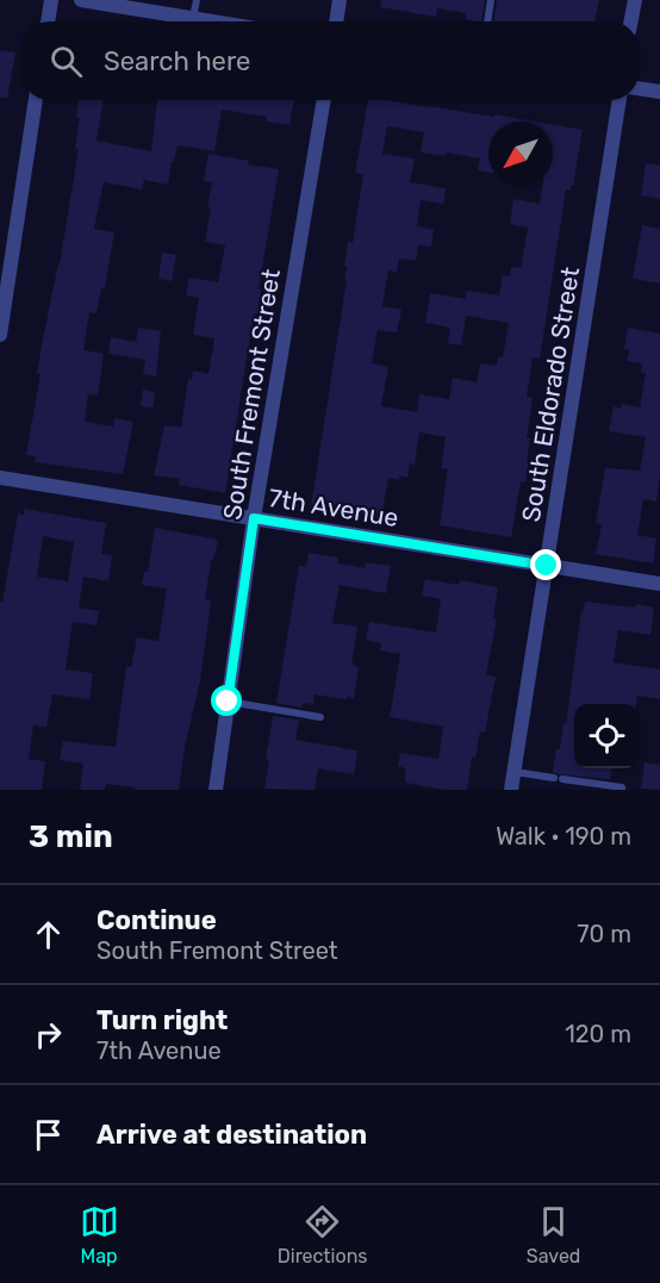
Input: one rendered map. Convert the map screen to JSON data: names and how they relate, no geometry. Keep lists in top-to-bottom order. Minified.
{"streets":{"street":["South Fremont Street","South Eldorado Street","7th Avenue"]},"crossings":[["South Fremont Street","7th Avenue"],["South Eldorado Street","7th Avenue"]],"north":"bottom left","page":{"search":"Search here","heading":["3 min","Walk · 190 m"],"list":[["Continue","South Fremont Street","70 m"],["Turn right","7th Avenue","120 m"],"Arrive at destination"],"nav":["Map","Directions","Saved"]}}
